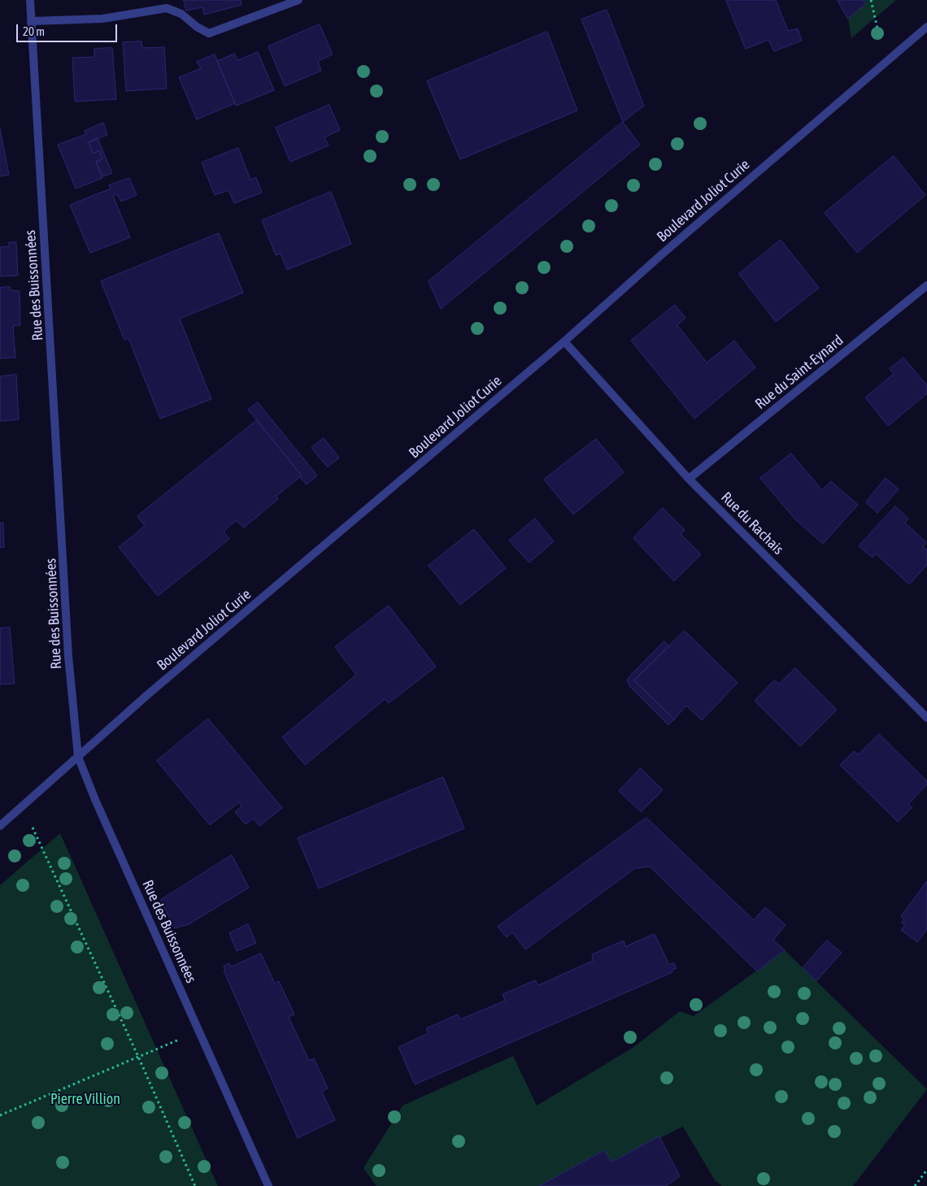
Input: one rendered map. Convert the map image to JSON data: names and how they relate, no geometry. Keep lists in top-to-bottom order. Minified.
{"streets":{"street":["Boulevard Joliot Curie","Rue des Buissonnées","Rue du Saint-Eynard","Rue du Rachais"]},"crossings":[["Boulevard Joliot Curie","Rue des Buissonnées"],["Boulevard Joliot Curie","Rue du Rachais"],["Rue du Saint-Eynard","Rue du Rachais"]],"parks":["Pierre Villion"],"scale_bar":"20 m"}
